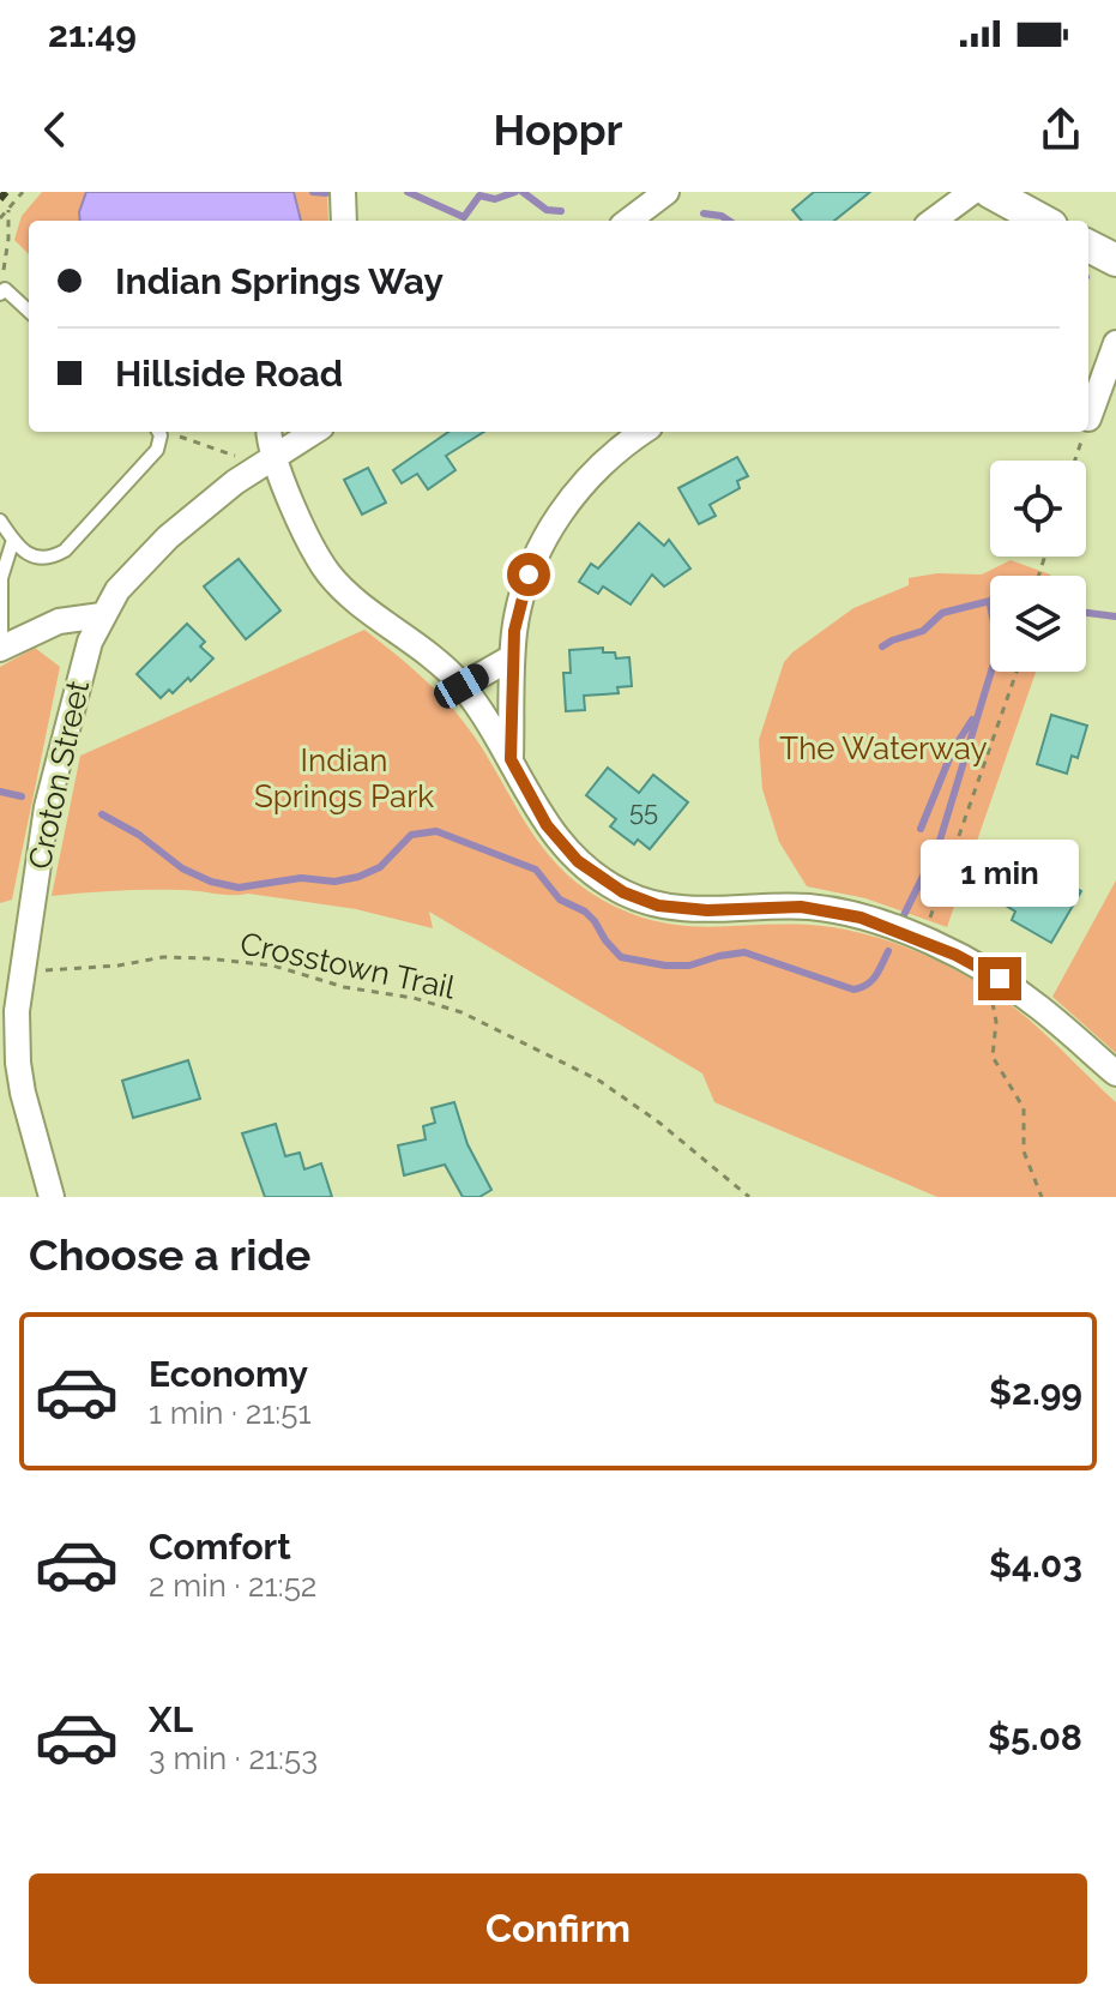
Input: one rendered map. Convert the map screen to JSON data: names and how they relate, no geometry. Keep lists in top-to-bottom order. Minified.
{"streets":{"street":["Croton Street"],"path":["Crosstown Trail"]},"crossings":[["Croton Street","Crosstown Trail"]],"parks":["The Waterway","Indian Springs Park"],"house_numbers":["55"],"page":{"status":"21:49","header":"Hoppr","banner":["Indian Springs Way","Hillside Road"],"bubble":"1 min","heading":"Choose a ride","list":[{"name":"Economy","note":"1 min · 21:51","value":"$2.99"},{"name":"Comfort","note":"2 min · 21:52","value":"$4.03"},{"name":"XL","note":"3 min · 21:53","value":"$5.08"}],"buttons":"Confirm"}}
